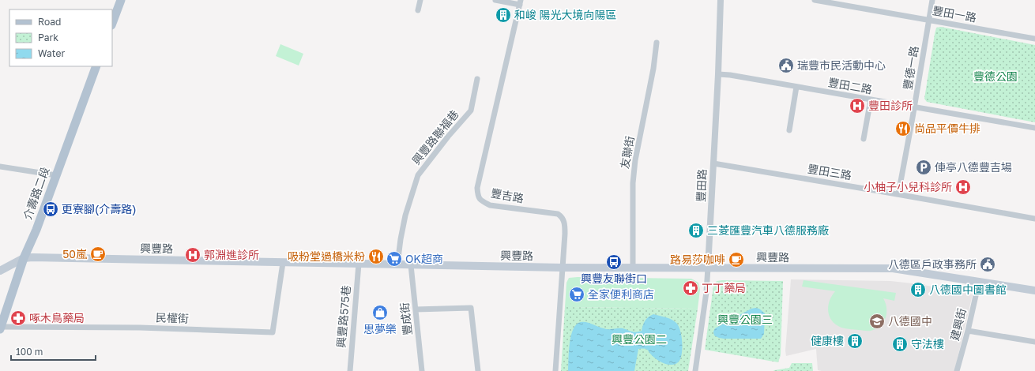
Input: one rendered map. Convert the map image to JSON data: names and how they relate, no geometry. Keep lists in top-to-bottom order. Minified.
{"streets":{"main road":["介壽路二段","興豐路"],"street":["豐田一路","豐德一路","豐田二路","興豐路聯福巷","友聯街","豐田三路","豐田路","豐吉路","興豐路575巷","民權街","豐成街","建興街"]},"crossings":[["豐田一路","豐德一路"],["豐德一路","豐田二路"],["豐德一路","豐田三路"],["豐田二路","豐田路"],["興豐路聯福巷","興豐路"],["友聯街","興豐路"],["豐田三路","豐田路"],["豐田路","興豐路"],["介壽路二段","興豐路"],["介壽路二段","民權街"],["豐吉路","興豐路"],["興豐路","興豐路575巷"],["興豐路","民權街"],["興豐路","豐成街"],["興豐路","建興街"]],"parks":["豐德公園","興豐公園三","興豐公園二"],"places":{"building":["和峻 陽光大境向陽區","三菱匯豐汽車八德服務廠","八德國中圖書館","健康樓","守法樓"],"public building":["瑞豐市民活動中心","八德區戶政事務所"],"hospital":["豐田診所","小柚子小兒科診所","郭淵進診所"],"restaurant":["尚品平價牛排","吸粉堂過橋米粉"],"parking":["俥亭八德豐吉場"],"bus stop":["更寮腳(介壽路)","興豐友聯街口"],"cafe":["50嵐","路易莎咖啡"],"supermarket":["OK超商","全家便利商店"],"pharmacy":["丁丁藥局","啄木鳥藥局"],"shop":["思夢樂"],"school or university":["八德國中"]},"legend":["Road","Park","Water"],"scale_bar":"100 m"}
